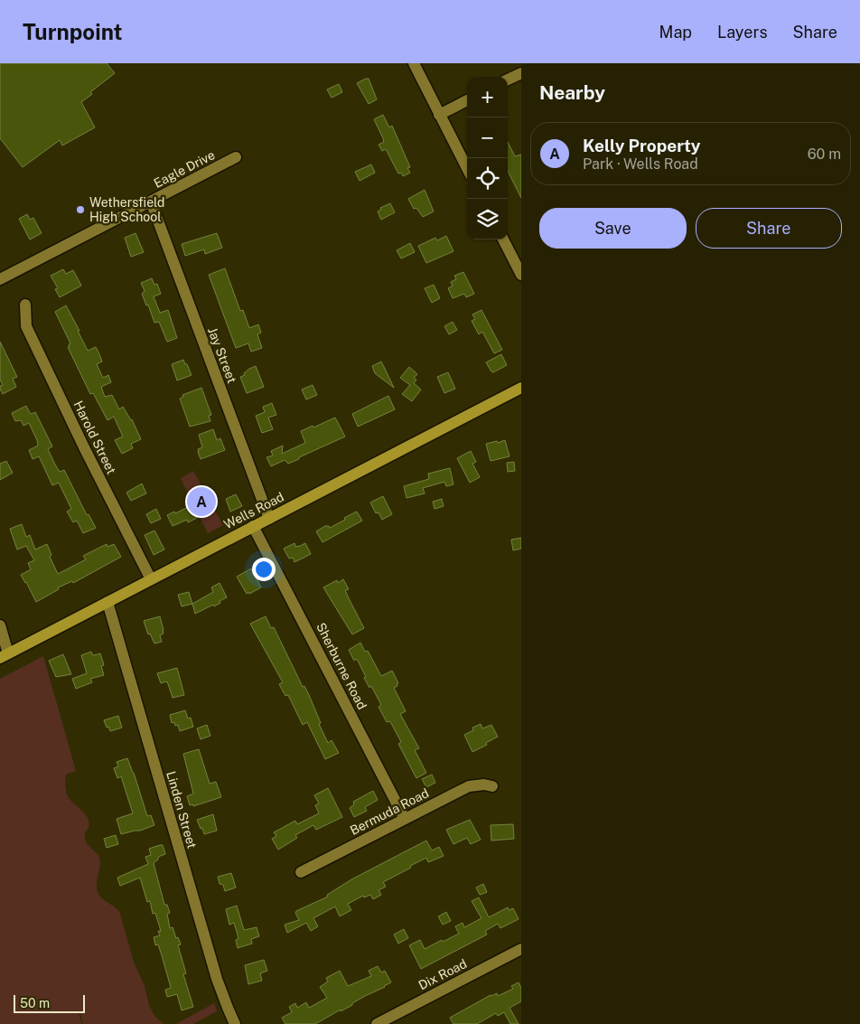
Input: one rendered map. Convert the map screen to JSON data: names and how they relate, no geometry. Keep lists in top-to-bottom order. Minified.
{"streets":{"main road":["Wells Road"],"street":["Eagle Drive","Jay Street","Harold Street","Sherburne Road","Linden Street","Bermuda Road","Dix Road"]},"crossings":[["Eagle Drive","Jay Street"],["Jay Street","Wells Road"],["Harold Street","Wells Road"],["Wells Road","Sherburne Road"],["Wells Road","Linden Street"],["Sherburne Road","Bermuda Road"]],"places":["Wethersfield High School"],"scale_bar":"50 m","page":{"header":"Turnpoint","nav":["Map","Layers","Share"],"heading":"Nearby","map_buttons":["+","−"],"list":[{"mark":"A","name":"Kelly Property","note":"Park · Wells Road","value":"60 m"}],"buttons":["Save","Share"],"pins":"A","scale":"50 m"}}
